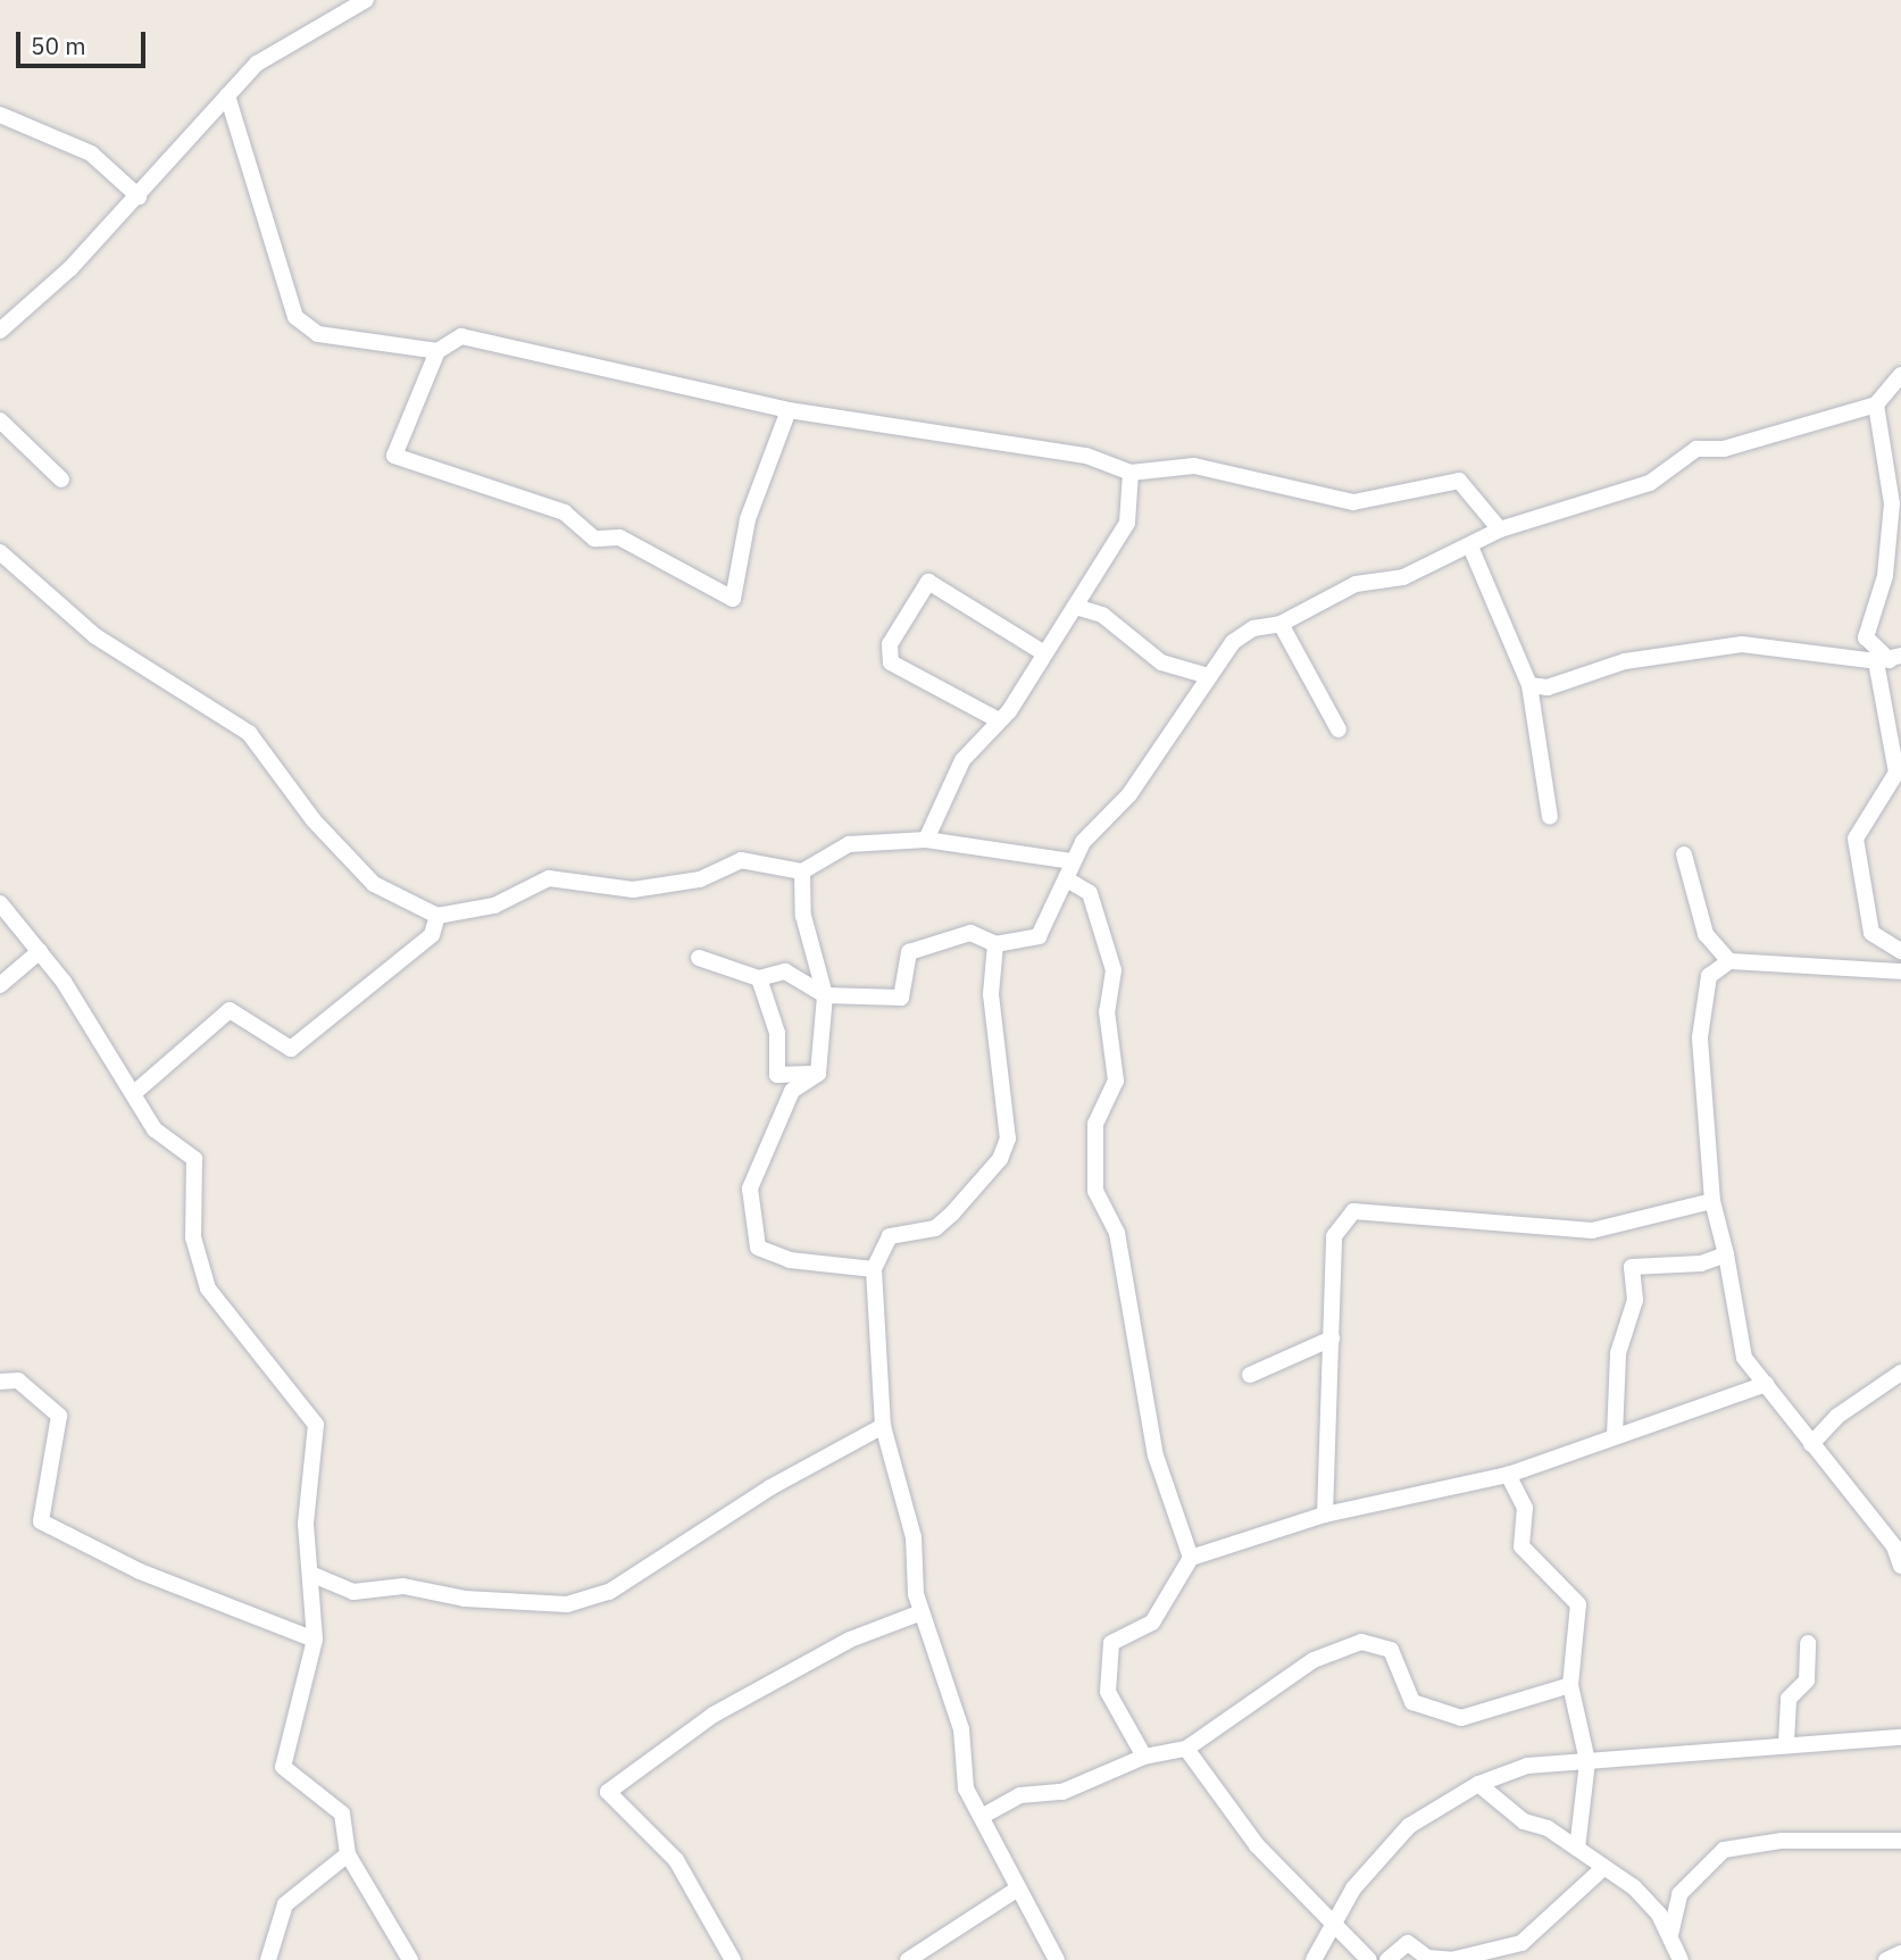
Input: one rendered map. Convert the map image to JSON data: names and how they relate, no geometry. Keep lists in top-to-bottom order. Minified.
{"scale_bar":"50 m"}
